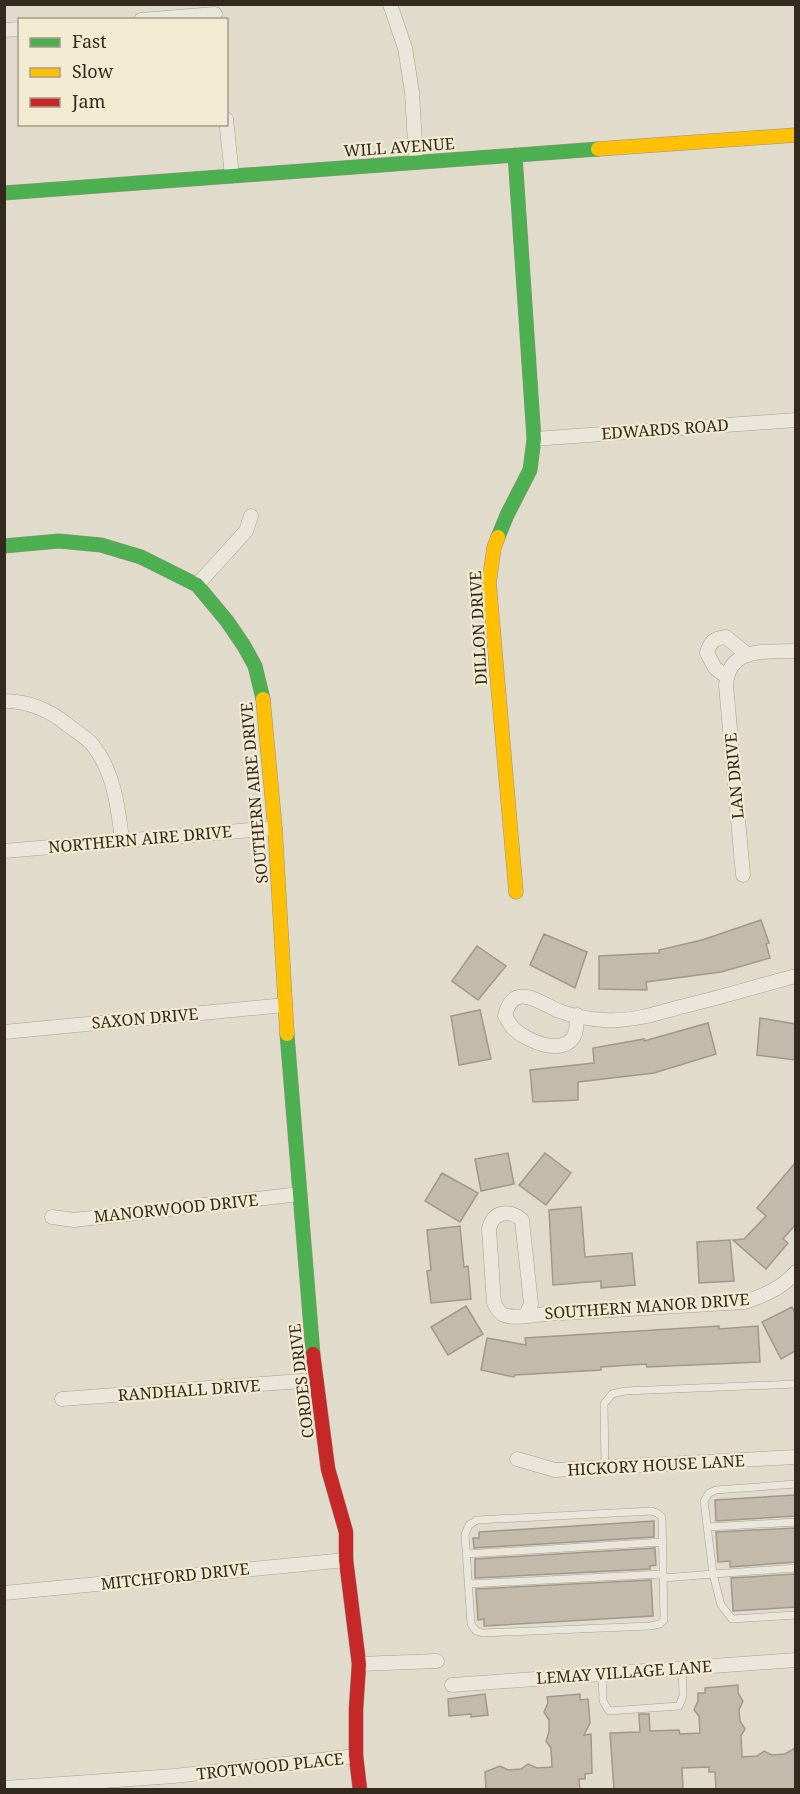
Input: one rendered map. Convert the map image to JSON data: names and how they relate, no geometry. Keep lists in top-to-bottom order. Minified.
{"streets":{"street":["WILL AVENUE","EDWARDS ROAD","DILLON DRIVE","LAN DRIVE","SOUTHERN AIRE DRIVE","NORTHERN AIRE DRIVE","SAXON DRIVE","MANORWOOD DRIVE","SOUTHERN MANOR DRIVE","CORDES DRIVE","RANDHALL DRIVE","HICKORY HOUSE LANE","MITCHFORD DRIVE","LEMAY VILLAGE LANE","TROTWOOD PLACE"]},"crossings":[["WILL AVENUE","DILLON DRIVE"],["EDWARDS ROAD","DILLON DRIVE"],["SOUTHERN AIRE DRIVE","NORTHERN AIRE DRIVE"],["SOUTHERN AIRE DRIVE","CORDES DRIVE"],["SAXON DRIVE","CORDES DRIVE"],["MANORWOOD DRIVE","CORDES DRIVE"],["CORDES DRIVE","RANDHALL DRIVE"],["CORDES DRIVE","MITCHFORD DRIVE"],["CORDES DRIVE","TROTWOOD PLACE"]],"legend":["Fast","Slow","Jam"]}
